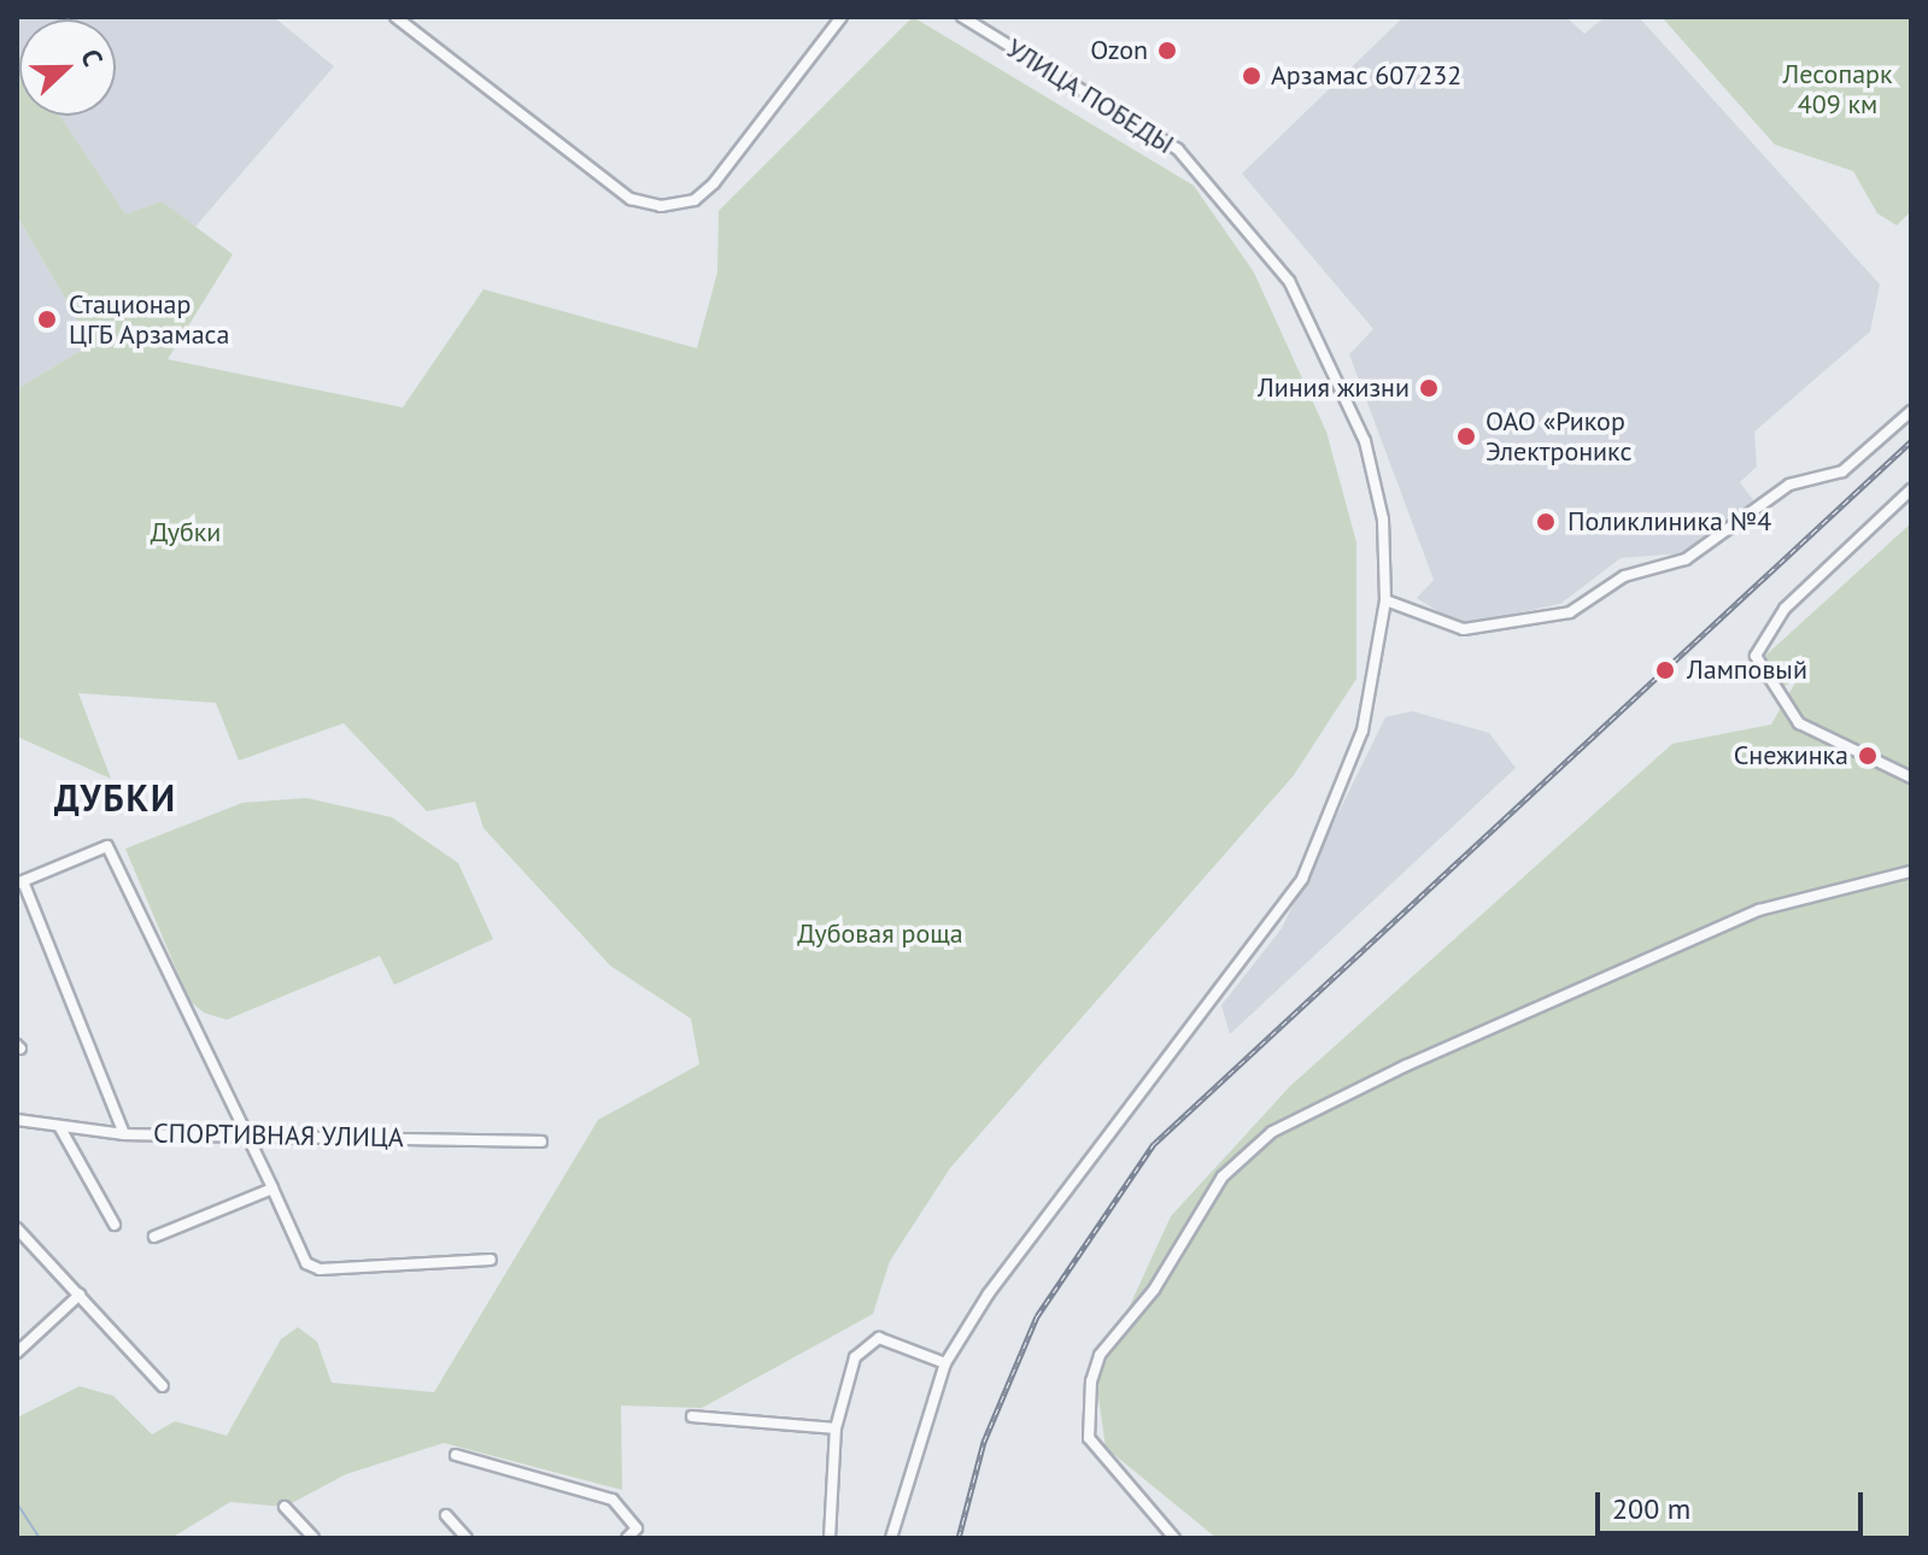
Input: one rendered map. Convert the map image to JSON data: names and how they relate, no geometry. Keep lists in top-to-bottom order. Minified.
{"streets":{"street":["УЛИЦА ПОБЕДЫ","СПОРТИВНАЯ УЛИЦА"]},"districts":["ДУБКИ"],"parks":["Лесопарк 409 км","Дубки","Дубовая роща"],"places":["Ozon","Арзамас 607232","Стационар ЦГБ Арзамаса","Линия жизни","ОАО «Рикор Электроникс","Поликлиника №4","Ламповый","Снежинка"],"scale_bar":"200 m","north":"right"}
